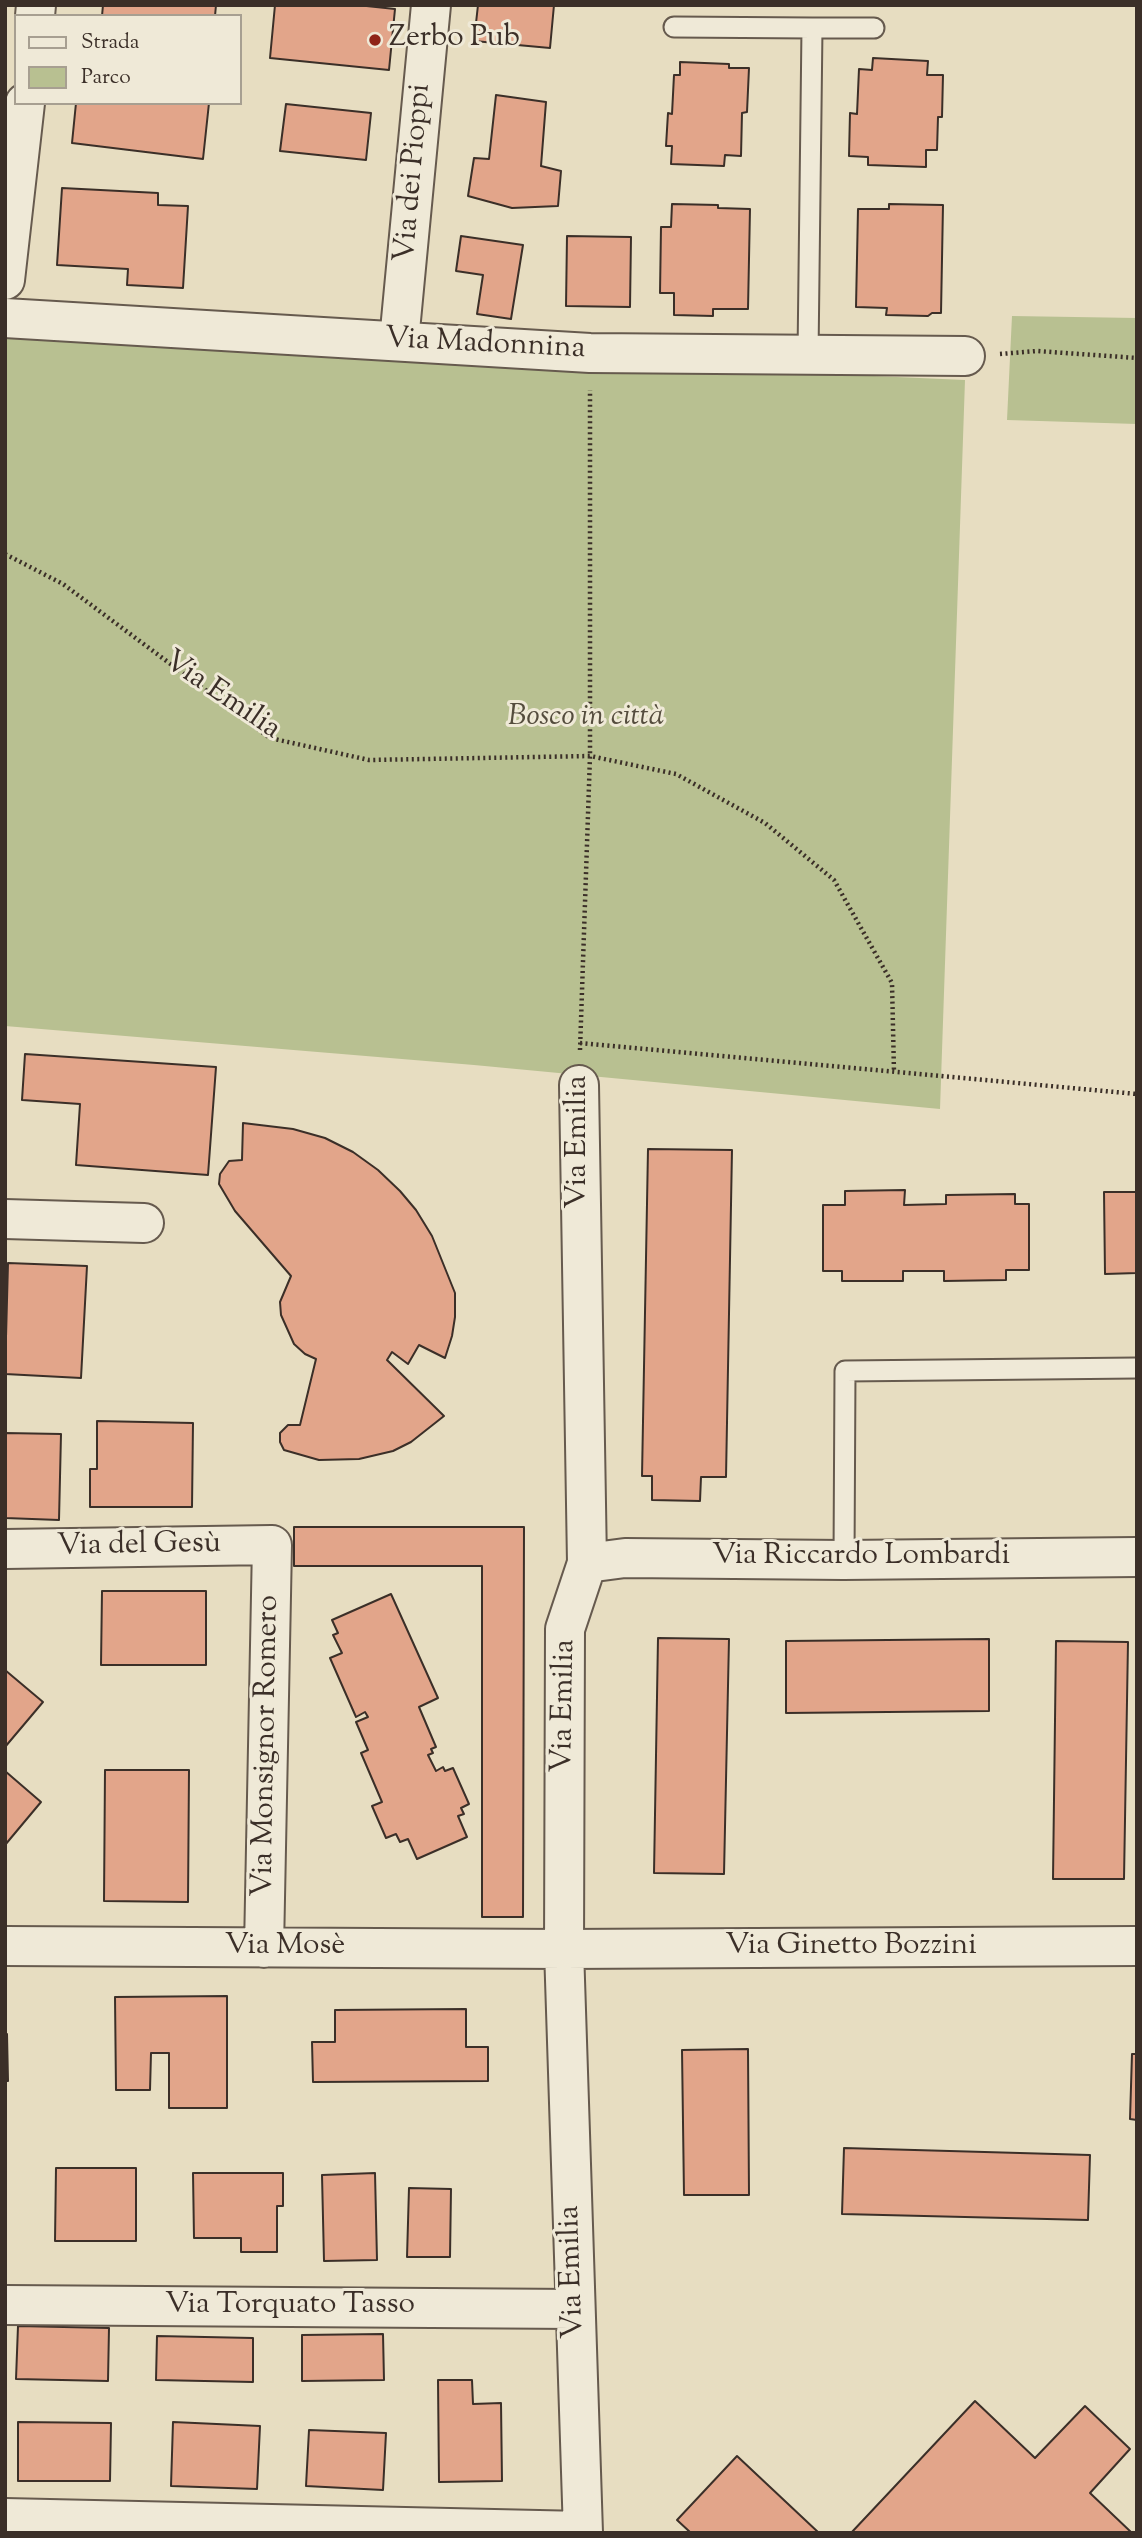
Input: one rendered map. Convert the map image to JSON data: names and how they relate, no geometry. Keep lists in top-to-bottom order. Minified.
{"streets":{"street":["Via dei Pioppi","Via Madonnina","Via Emilia","Via del Gesù","Via Riccardo Lombardi","Via Monsignor Romero","Via Mosè","Via Ginetto Bozzini","Via Torquato Tasso"]},"crossings":[["Via dei Pioppi","Via Madonnina"],["Via Madonnina","Via Emilia"],["Via Emilia","Via Riccardo Lombardi"],["Via Emilia","Via Mosè"],["Via Emilia","Via Ginetto Bozzini"],["Via Emilia","Via Torquato Tasso"],["Via del Gesù","Via Monsignor Romero"],["Via Monsignor Romero","Via Mosè"],["Via Mosè","Via Ginetto Bozzini"]],"parks":["Bosco in città"],"places":["Zerbo Pub"],"legend":["Strada","Parco"]}
